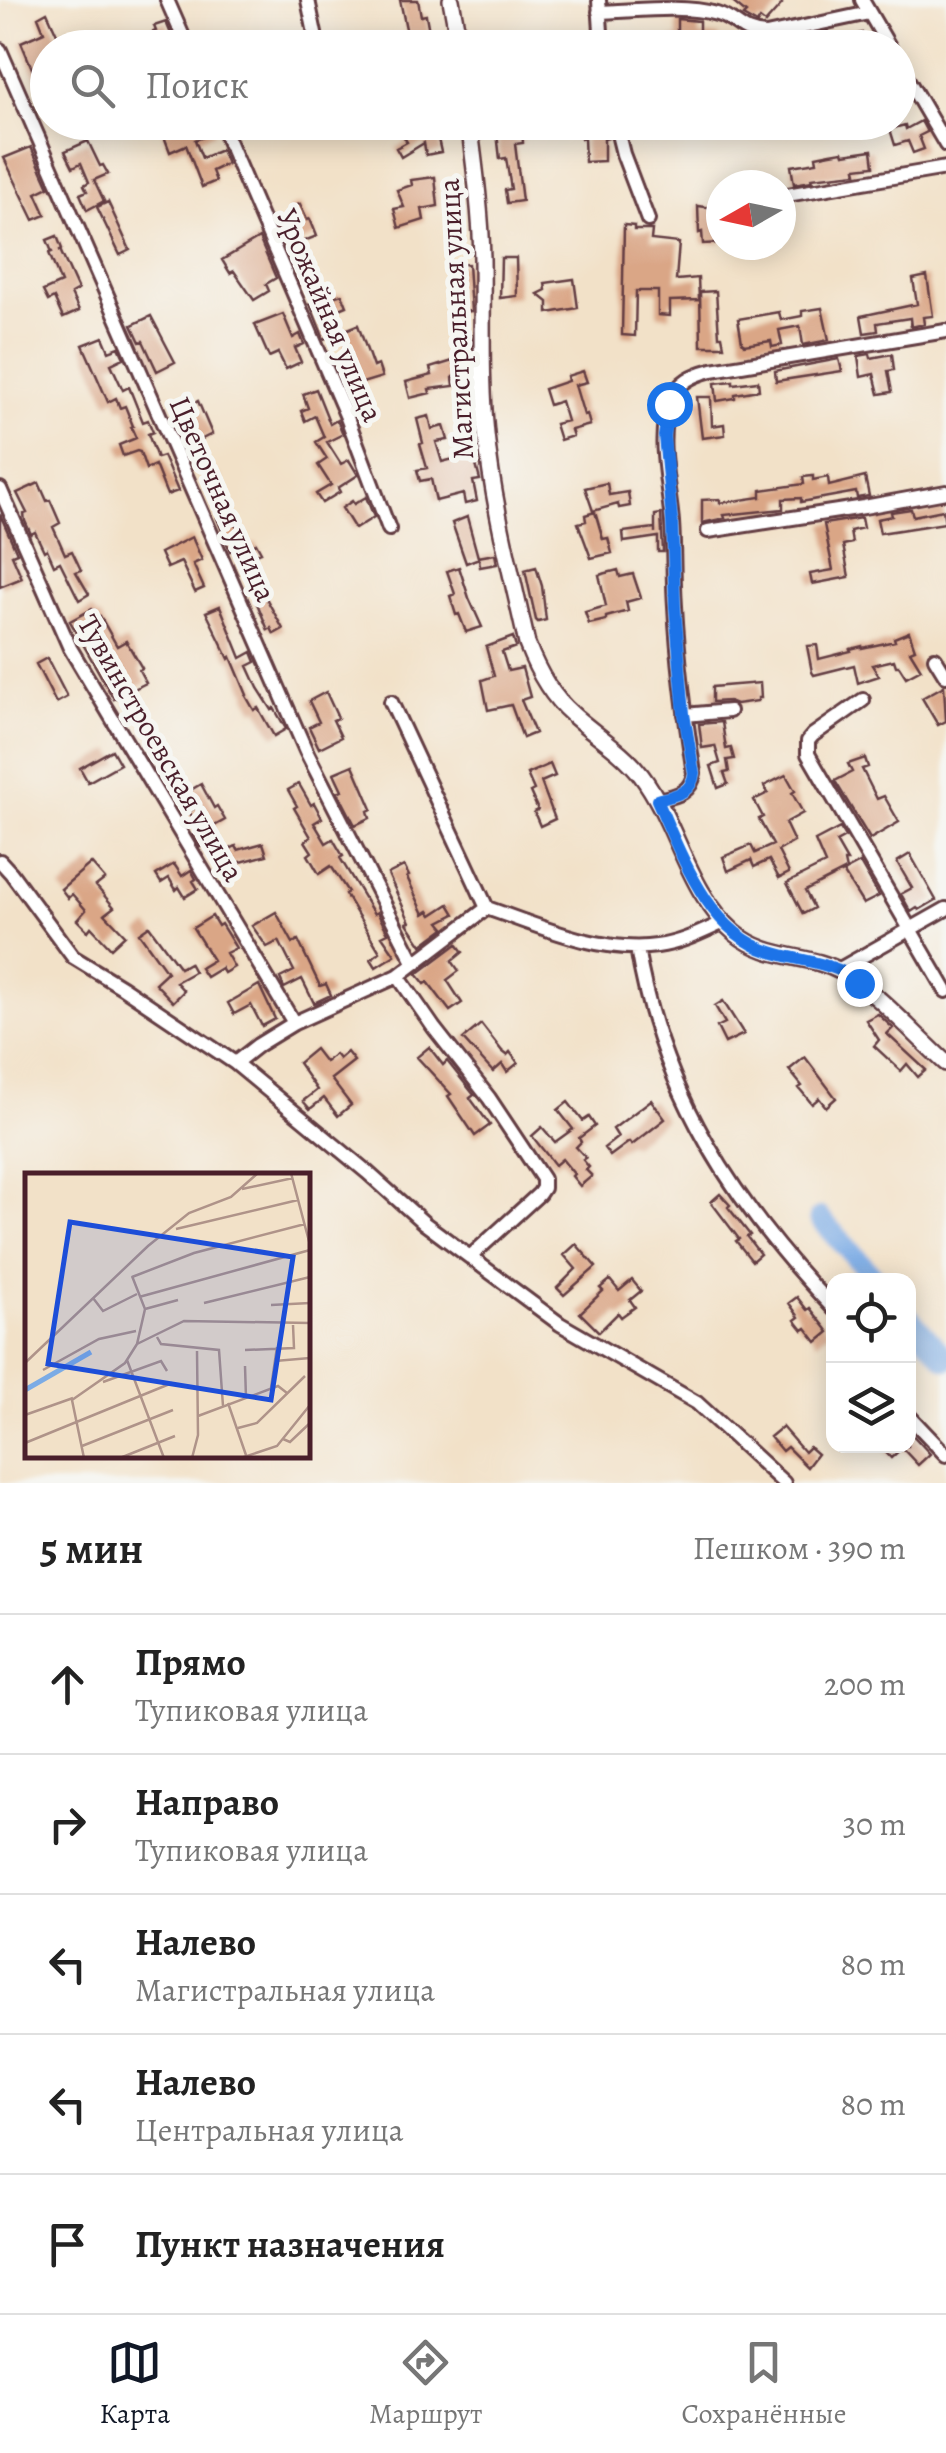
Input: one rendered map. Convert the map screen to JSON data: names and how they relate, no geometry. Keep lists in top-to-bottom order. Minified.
{"streets":{"street":["Урожайная улица","Магистральная улица","Цветочная улица","Тувинстроевская улица"]},"north":"left","page":{"search":"Поиск","heading":["5 мин","Пешком · 390 m"],"list":[["Прямо","Тупиковая улица","200 m"],["Направо","Тупиковая улица","30 m"],["Налево","Магистральная улица","80 m"],["Налево","Центральная улица","80 m"],"Пункт назначения"],"nav":["Карта","Маршрут","Сохранённые"]}}
